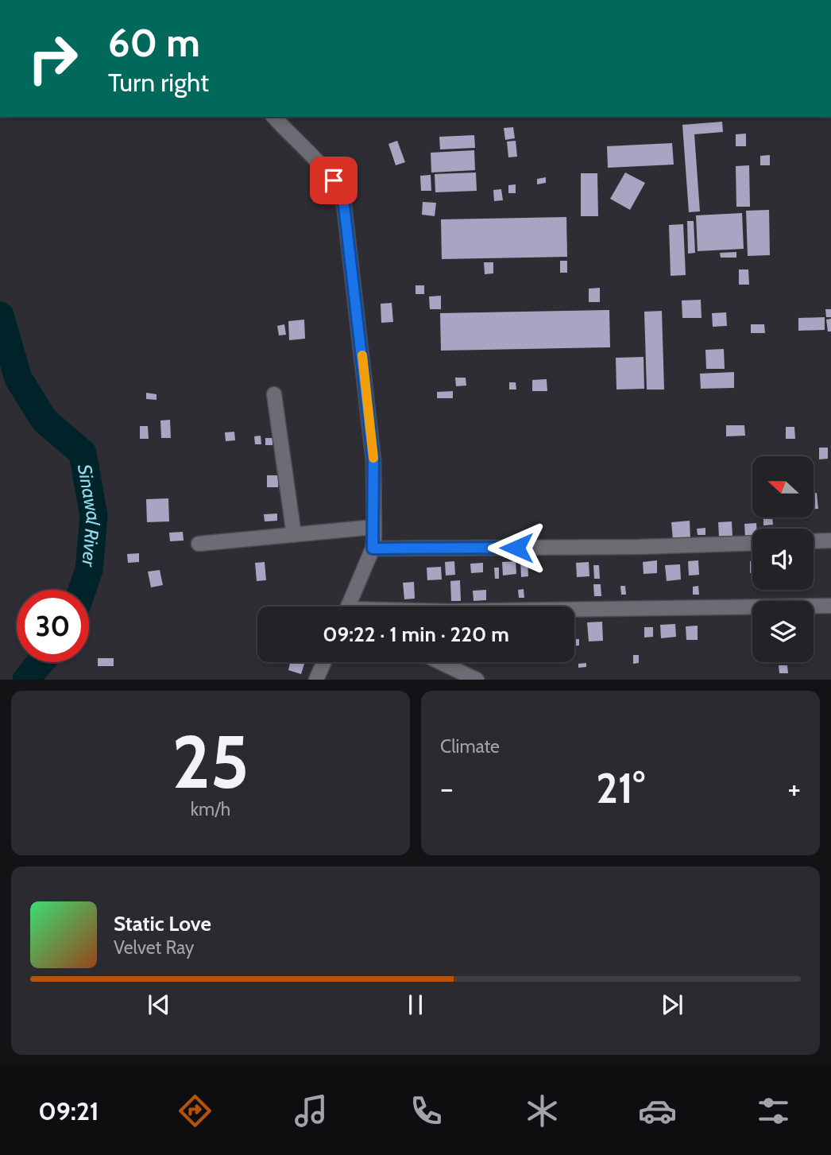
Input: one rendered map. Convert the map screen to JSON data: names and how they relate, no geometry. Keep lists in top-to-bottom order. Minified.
{"water":["Sinawal River"],"north":"left","page":{"turn":["60 m","Turn right"],"limit":"30","trip":"09:22 · 1 min · 220 m","tile":[["25","km/h"],"Climate"],"heat":["−","21°","+"],"song":["Static Love","Velvet Ray"],"tabs":"09:21"}}
